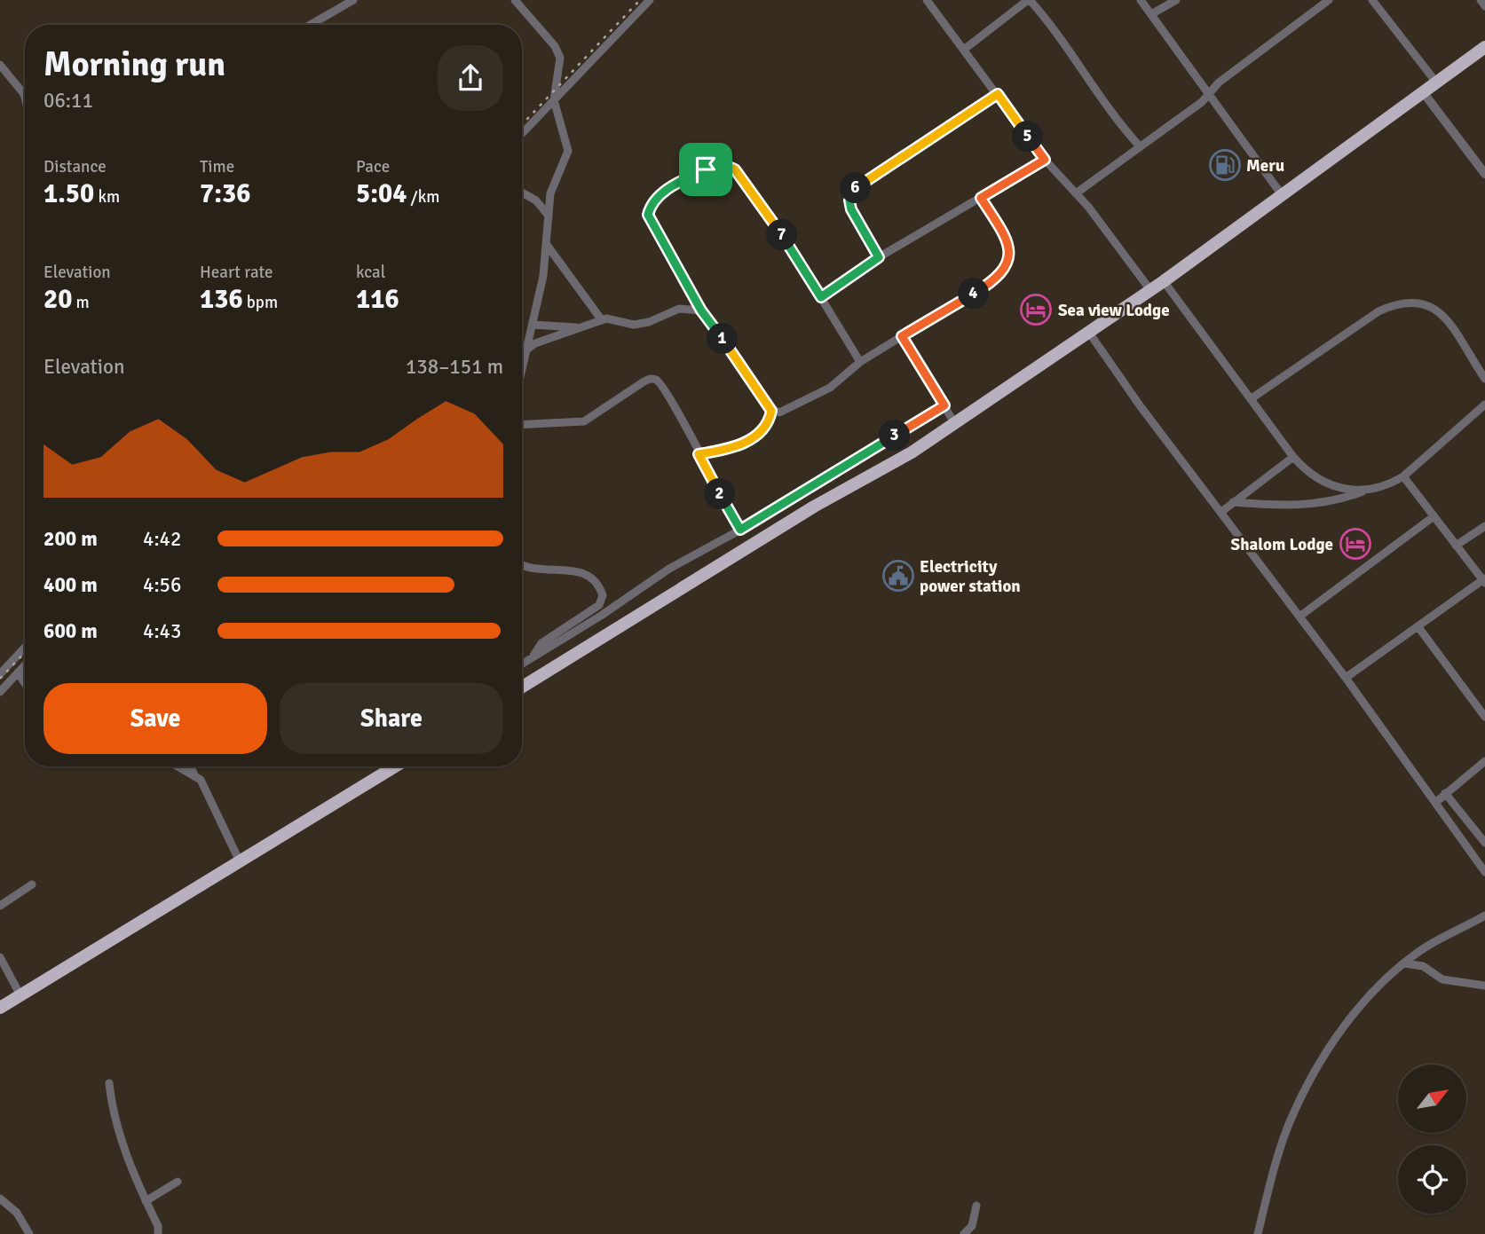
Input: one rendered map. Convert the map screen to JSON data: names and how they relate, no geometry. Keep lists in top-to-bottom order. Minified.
{"places":{"fuel station":["Meru"],"hotel":["Sea view Lodge","Shalom Lodge"],"public building":["Electricity power station"]},"north":"top right","page":{"heading":["Morning run","06:11"],"pins":["5","6","7","4","1","3","2"],"stats":[["Distance","1.50 km"],["Time","7:36"],["Pace","5:04 /km"],["Elevation","20 m"],["Heart rate","136 bpm"],["kcal","116"]],"chart":["Elevation","138–151 m"],"list":[{"name":"200 m","note":"4:42"},{"name":"400 m","note":"4:56"},{"name":"600 m","note":"4:43"}],"buttons":["Save","Share"]}}
